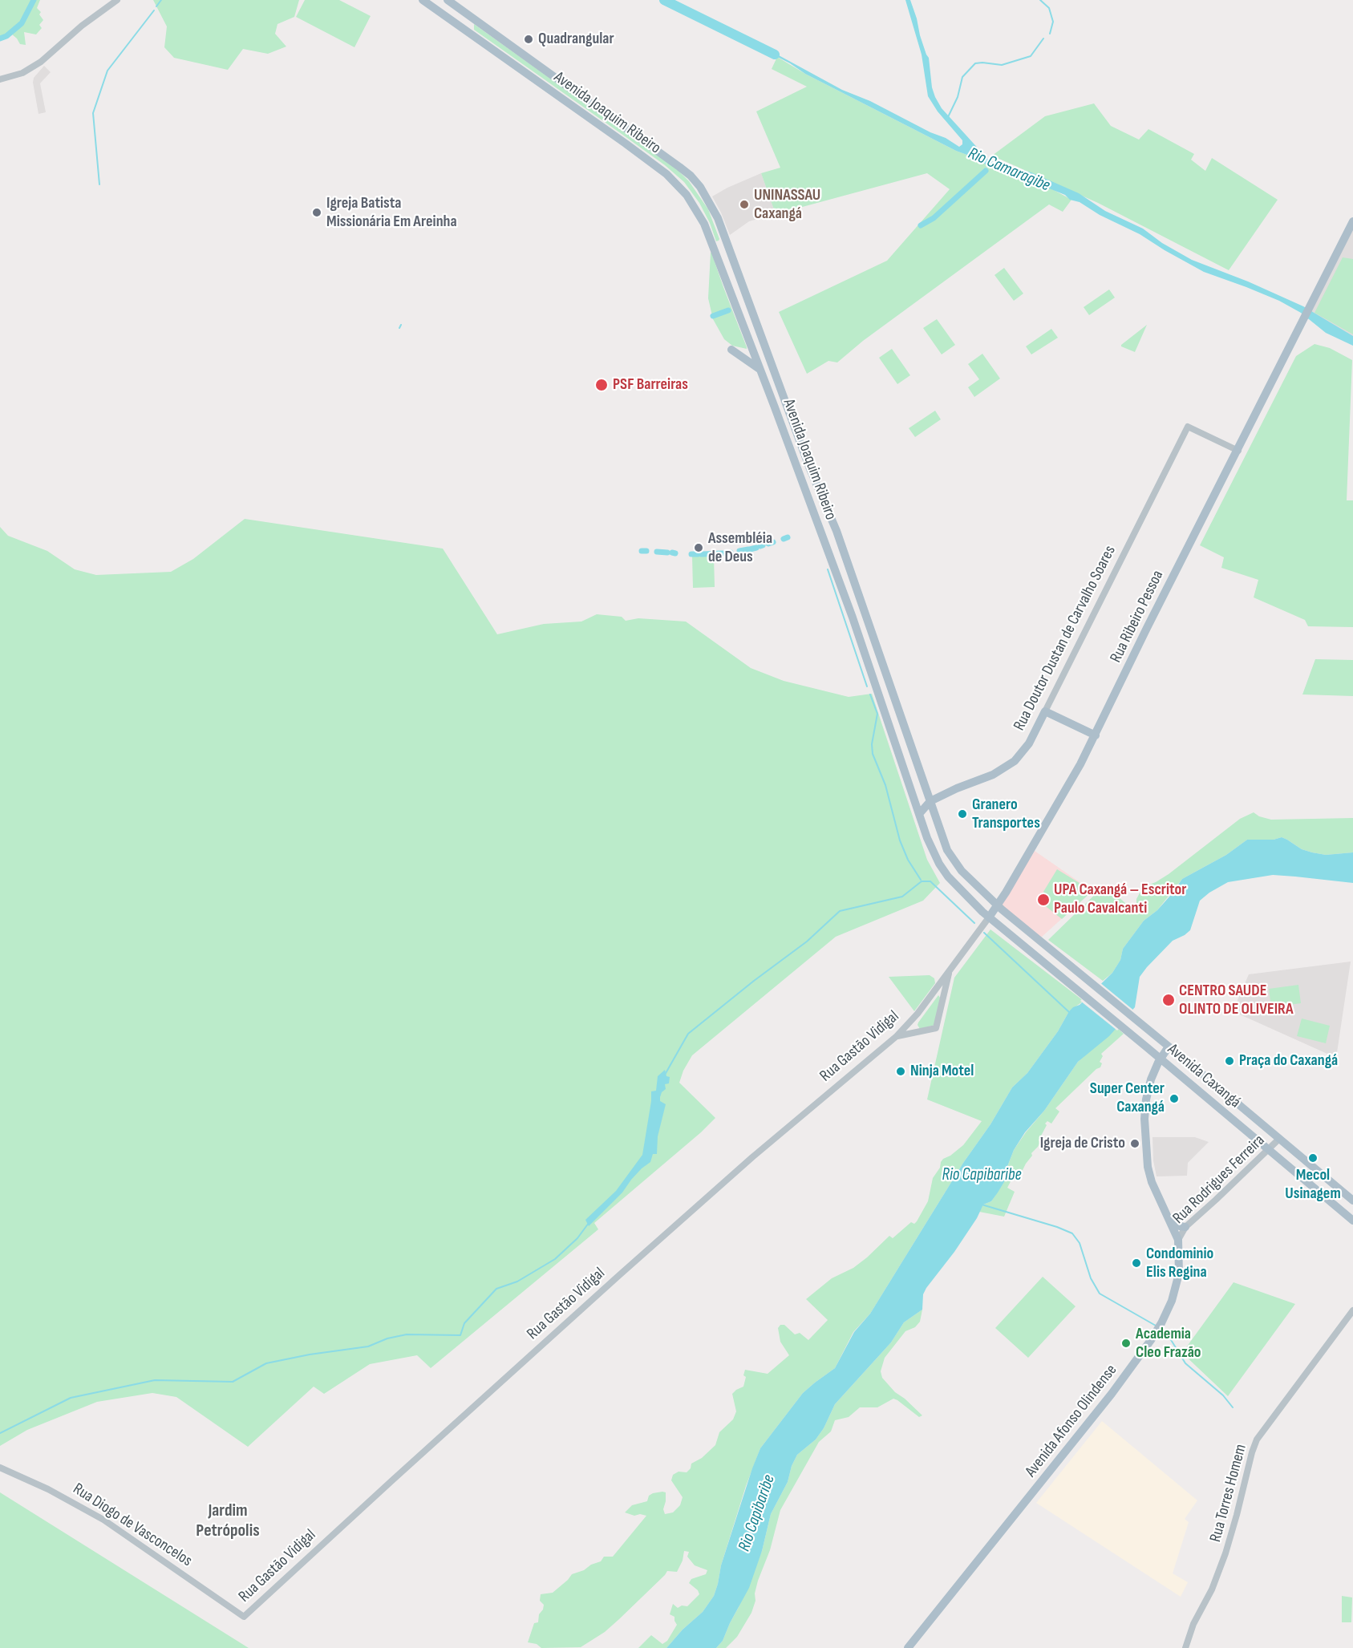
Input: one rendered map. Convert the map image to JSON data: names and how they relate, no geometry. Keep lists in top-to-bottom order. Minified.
{"streets":{"main road":["Avenida Joaquim Ribeiro","Rua Ribeiro Pessoa","Rua Doutor Dustan de Carvalho Soares","Rua Gastão Vidigal","Avenida Caxangá","Avenida Afonso Olindense"],"street":["Rua Rodrigues Ferreira","Rua Torres Homem","Rua Diogo de Vasconcelos"]},"crossings":[["Avenida Joaquim Ribeiro","Rua Ribeiro Pessoa"],["Avenida Joaquim Ribeiro","Rua Doutor Dustan de Carvalho Soares"],["Avenida Joaquim Ribeiro","Rua Gastão Vidigal"],["Avenida Joaquim Ribeiro","Avenida Caxangá"],["Rua Ribeiro Pessoa","Rua Doutor Dustan de Carvalho Soares"],["Rua Ribeiro Pessoa","Rua Gastão Vidigal"],["Rua Gastão Vidigal","Rua Diogo de Vasconcelos"],["Avenida Caxangá","Rua Rodrigues Ferreira"],["Avenida Caxangá","Avenida Afonso Olindense"],["Rua Rodrigues Ferreira","Avenida Afonso Olindense"]],"districts":["Jardim Petrópolis"],"water":["Rio Camaragibe","Rio Capibaribe"],"places":["Quadrangular","UNINASSAU Caxangá","Igreja Batista Missionária Em Areinha","PSF Barreiras","Assembléia de Deus","Granero Transportes","UPA Caxangá – Escritor Paulo Cavalcanti","CENTRO SAUDE OLINTO DE OLIVEIRA","Praça do Caxangá","Ninja Motel","Super Center Caxangá","Igreja de Cristo","Mecol Usinagem","Condominio Elis Regina","Academia Cleo Frazão"]}
